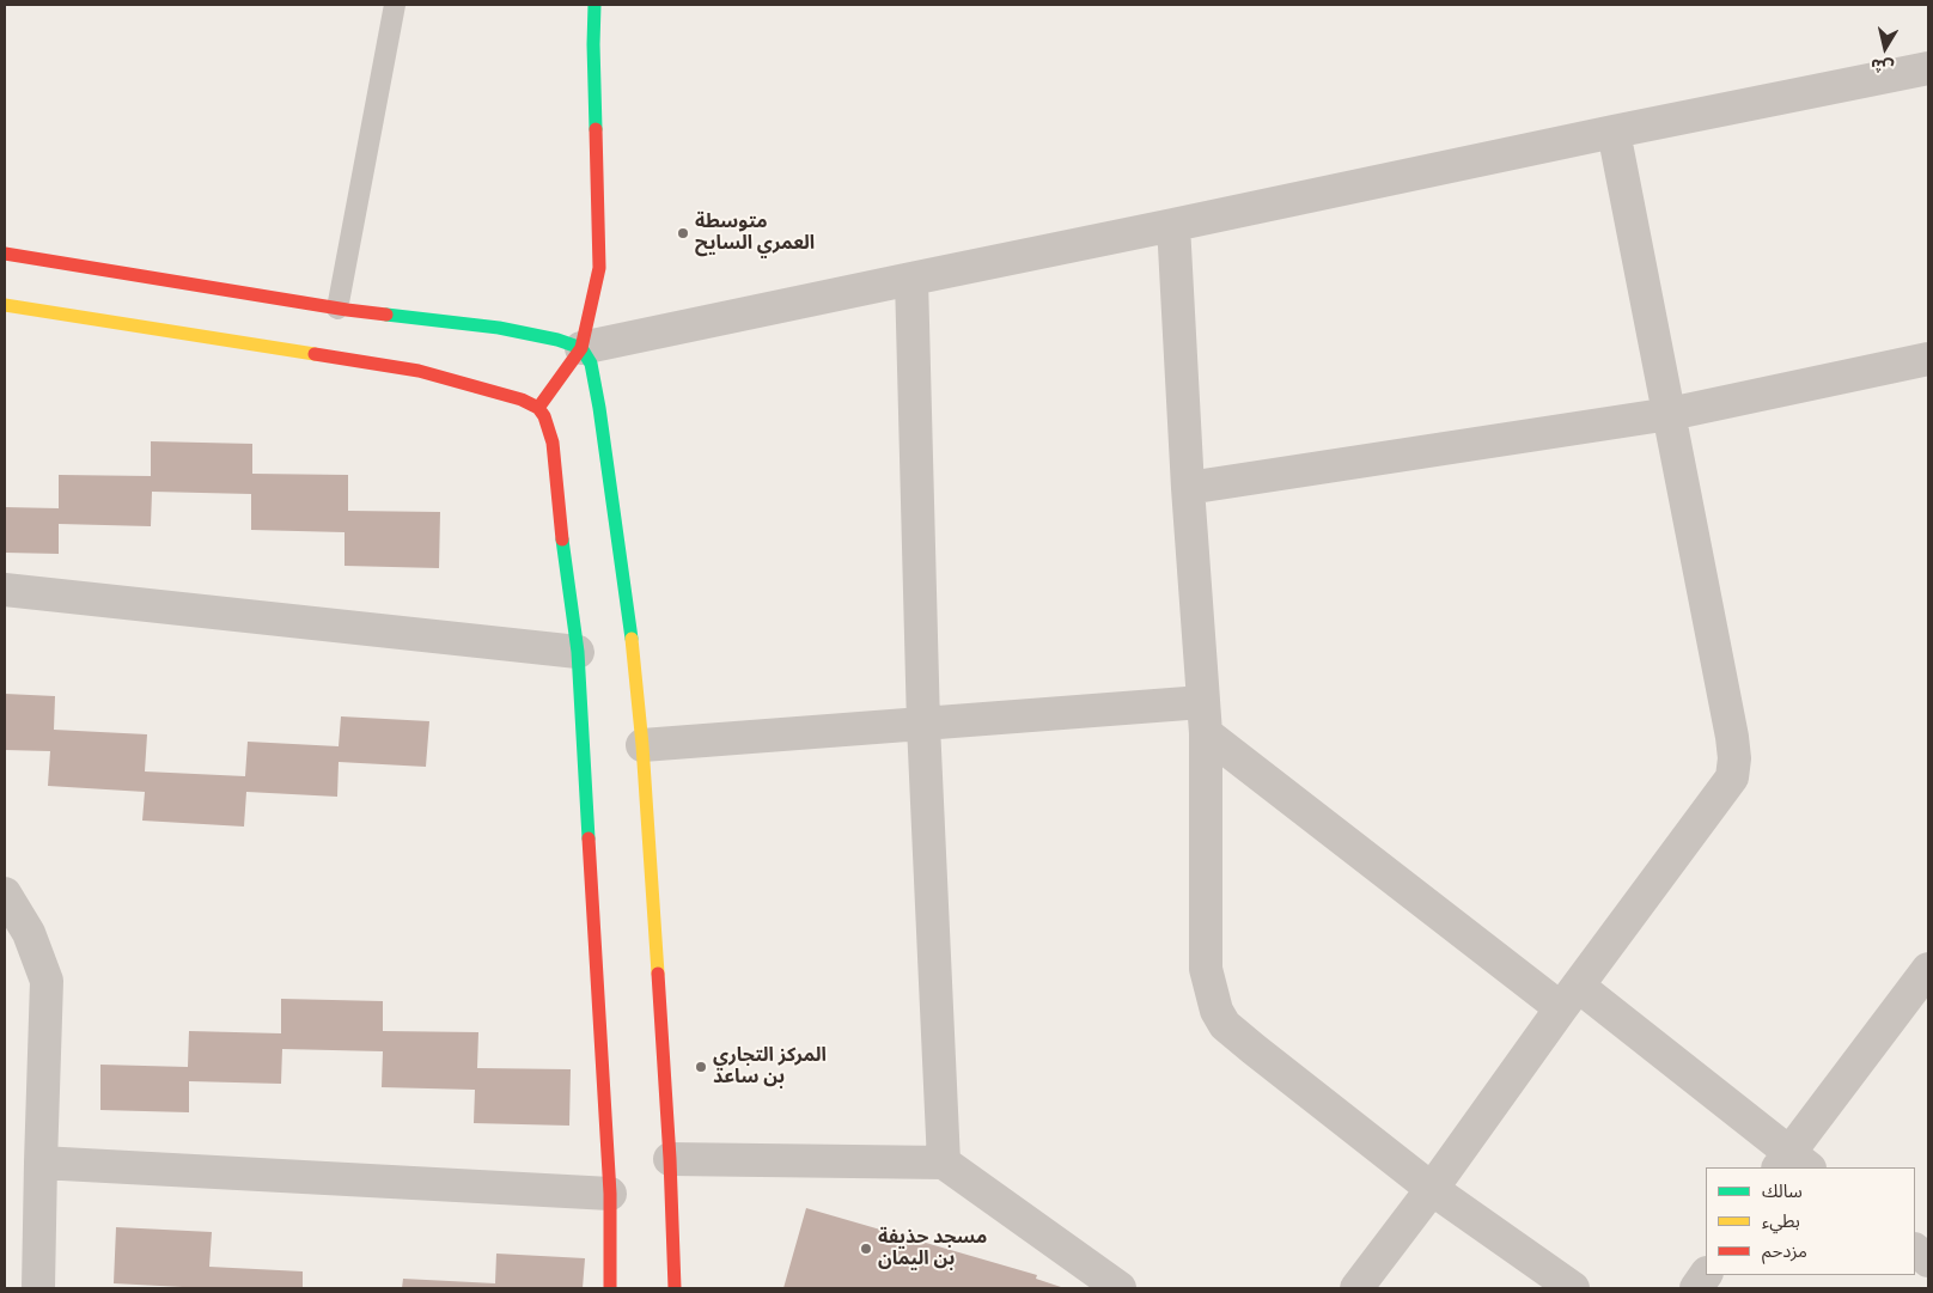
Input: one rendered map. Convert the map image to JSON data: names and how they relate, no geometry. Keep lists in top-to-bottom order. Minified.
{"places":["متوسطة العمري السايح","المركز التجاري بن ساعد","مسجد حذيفة بن اليمان"],"legend":["سالك","بطيء","مزدحم"],"north":"bottom"}
